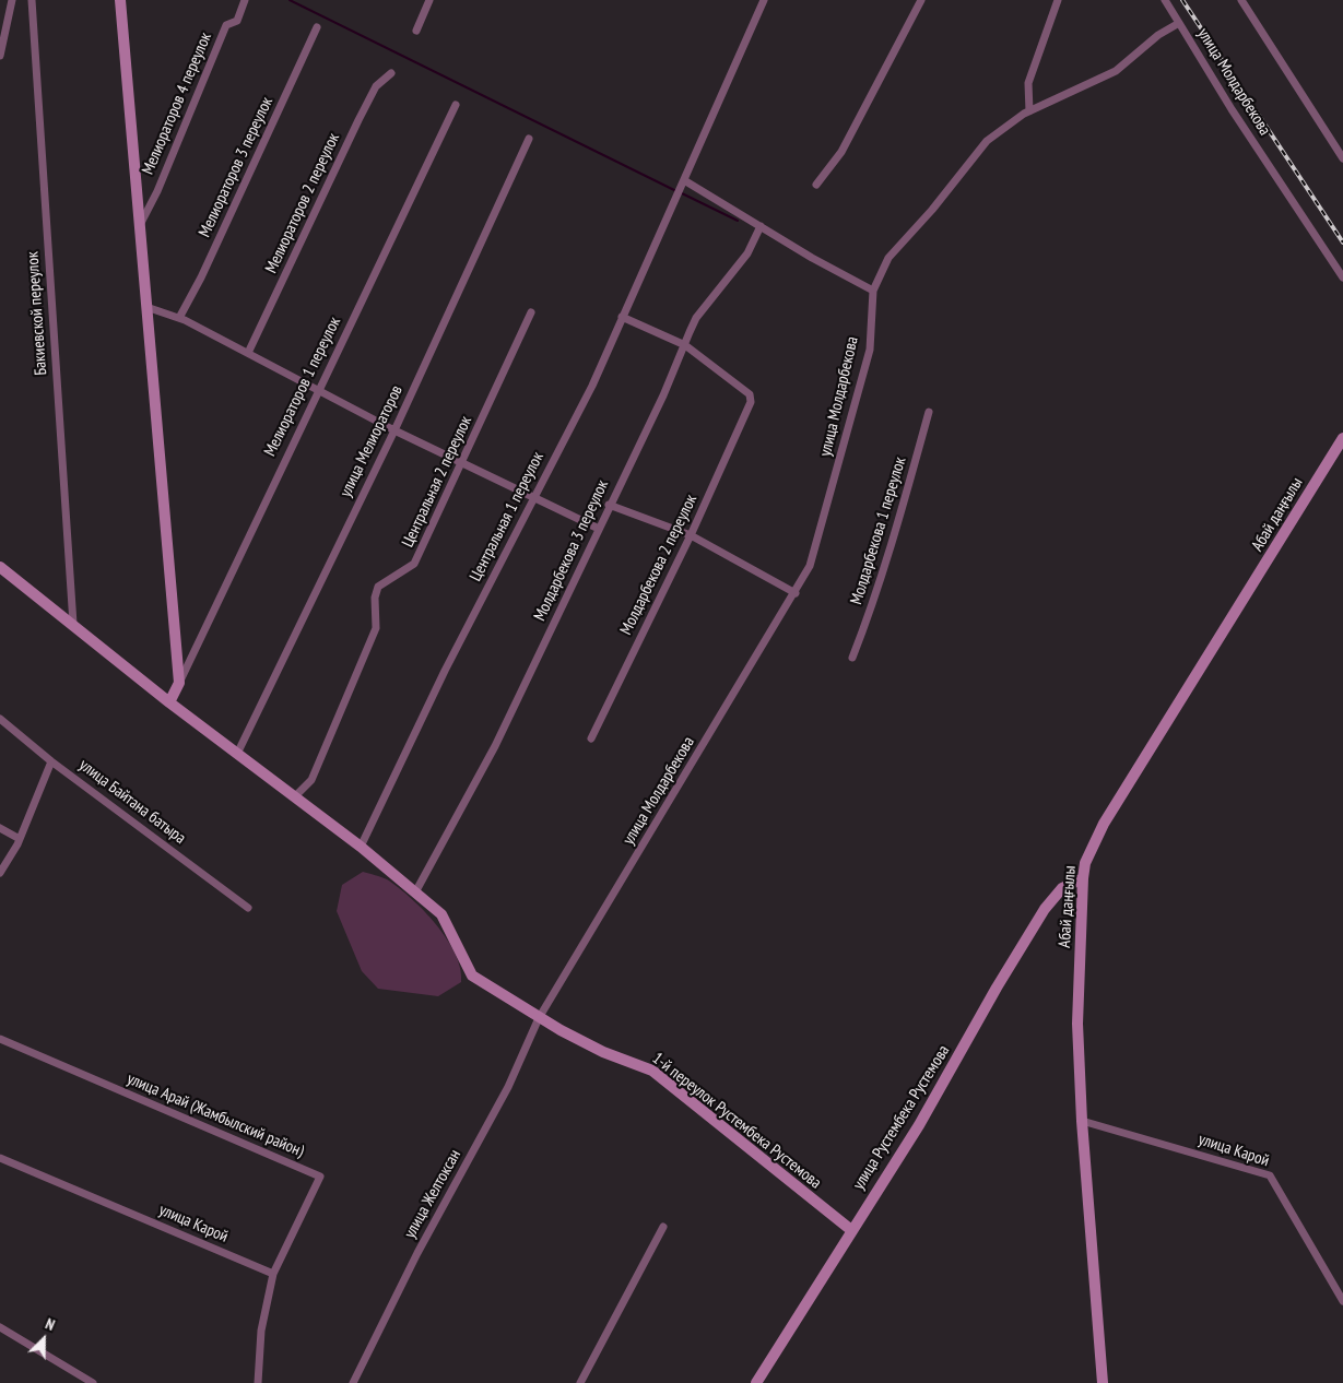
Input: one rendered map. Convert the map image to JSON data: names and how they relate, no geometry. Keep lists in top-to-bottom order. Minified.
{"streets":{"street":["улица Молдарбекова","Мелиораторов 4 переулок","Мелиораторов 3 переулок","Мелиораторов 2 переулок","Бакиевской переулок","Мелиораторов 1 переулок","улица Мелиораторов","Центральная 2 переулок","Абай даңғылы","Центральная 1 переулок","Молдарбекова 1 переулок","Молдарбекова 3 переулок","Молдарбекова 2 переулок","улица Байтана батыра","улица Арай (Жамбылский район)","улица Рустембека Рустемова","1-й переулок Рустембека Рустемова","улица Карой","улица Желтоксан"]},"crossings":[["улица Молдарбекова","1-й переулок Рустембека Рустемова"],["улица Молдарбекова","улица Желтоксан"],["Бакиевской переулок","1-й переулок Рустембека Рустемова"],["улица Мелиораторов","1-й переулок Рустембека Рустемова"],["Центральная 2 переулок","1-й переулок Рустембека Рустемова"],["Абай даңғылы","улица Рустембека Рустемова"],["Абай даңғылы","улица Карой"],["Центральная 1 переулок","1-й переулок Рустембека Рустемова"],["Молдарбекова 3 переулок","Молдарбекова 2 переулок"],["Молдарбекова 3 переулок","1-й переулок Рустембека Рустемова"],["улица Арай (Жамбылский район)","улица Карой"],["улица Рустембека Рустемова","1-й переулок Рустембека Рустемова"],["1-й переулок Рустембека Рустемова","улица Желтоксан"]],"north":"top right"}
